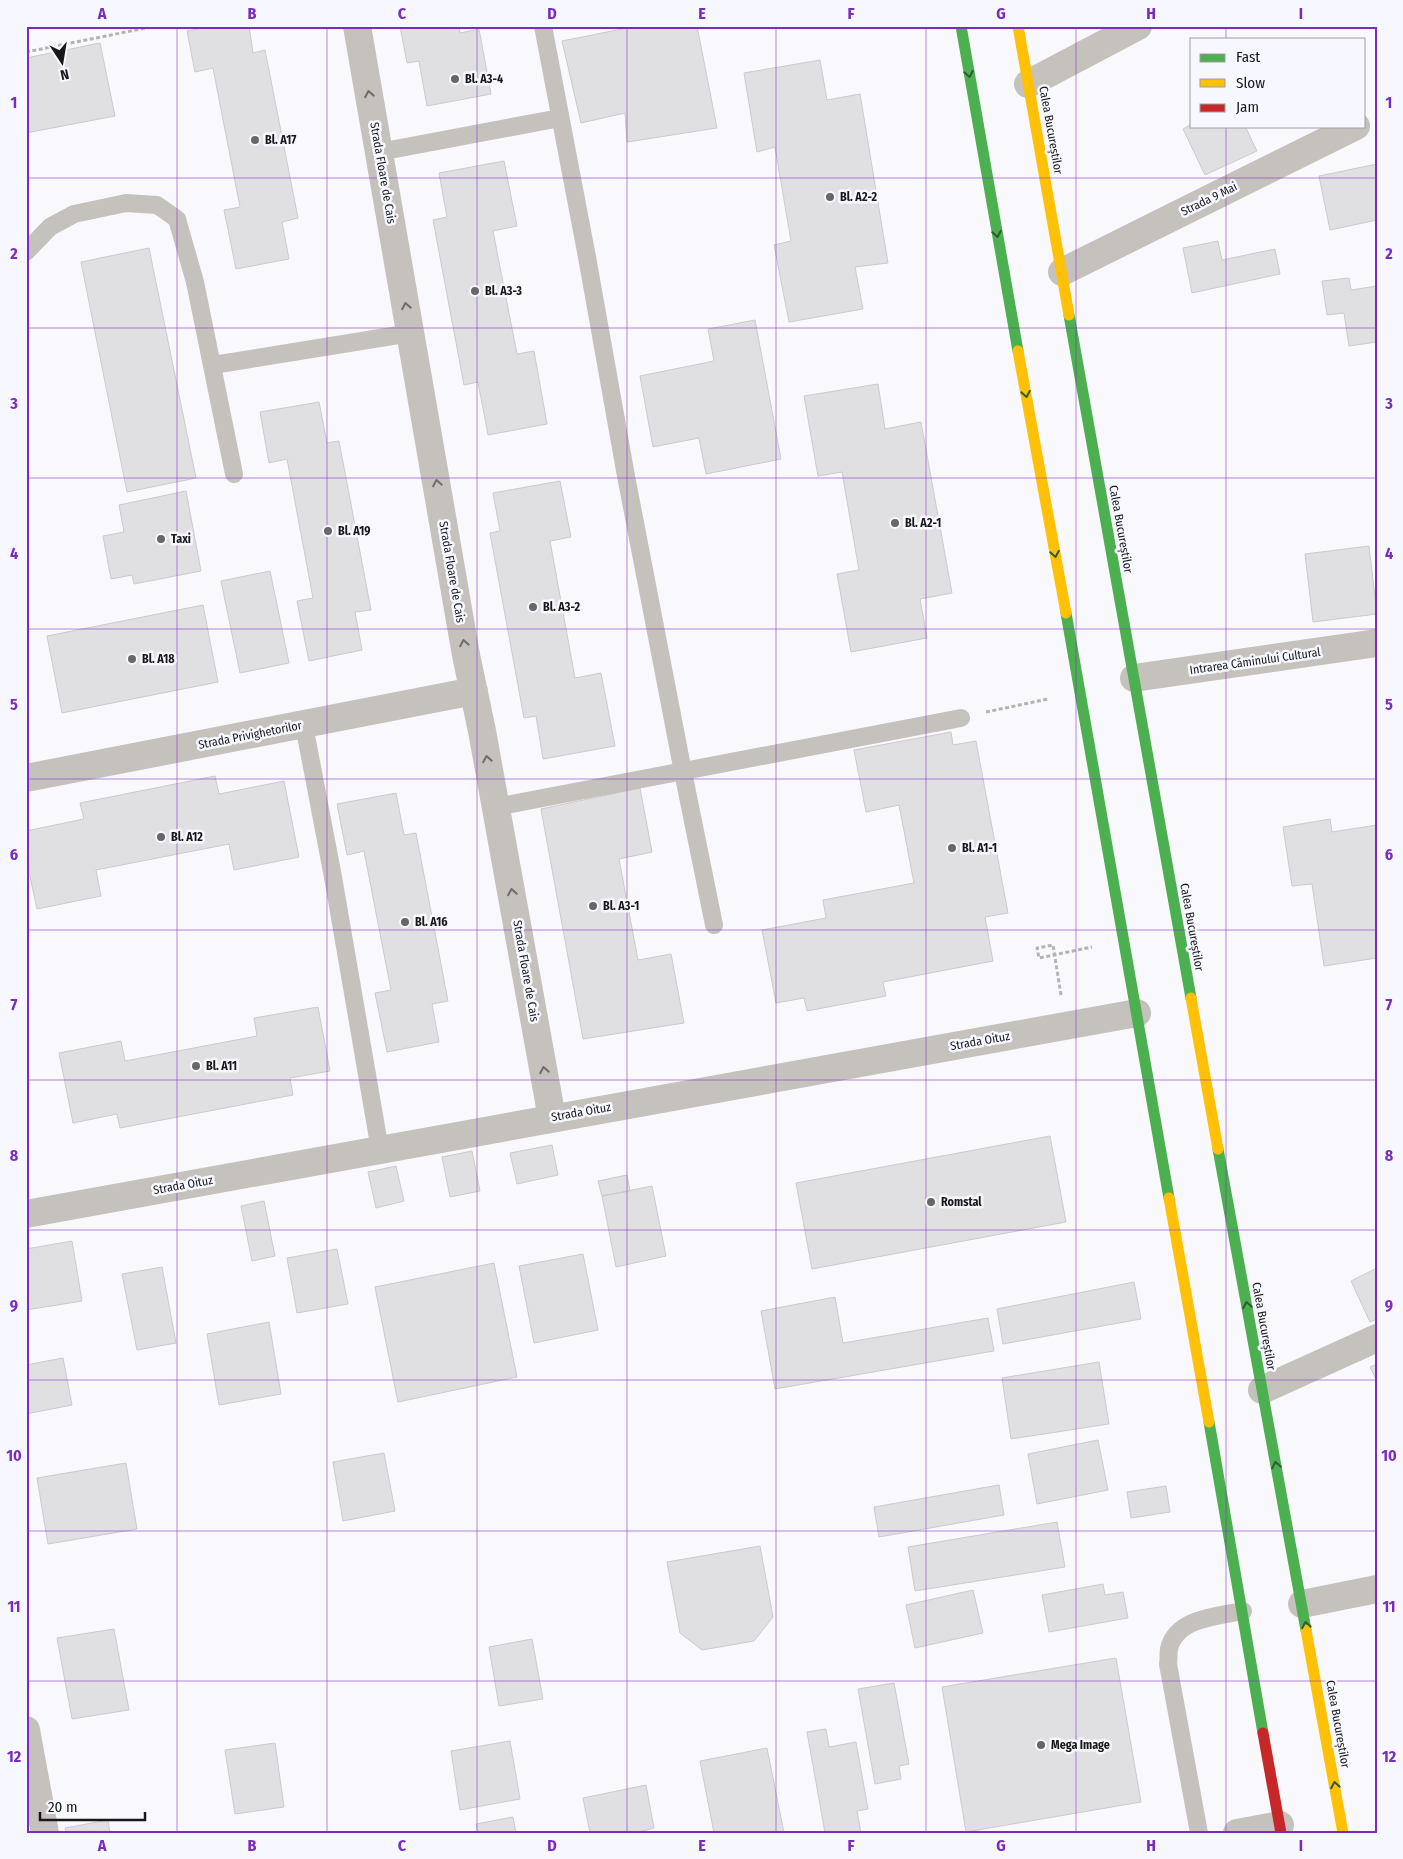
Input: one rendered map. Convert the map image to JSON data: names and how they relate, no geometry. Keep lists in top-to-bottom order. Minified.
{"streets":{"highway":["Calea Bucureștilor"],"street":["Strada Floare de Cais","Strada 9 Mai","Intrarea Căminului Cultural","Strada Privighetorilor","Strada Oituz"]},"crossings":[["Calea Bucureștilor","Strada 9 Mai"],["Calea Bucureștilor","Intrarea Căminului Cultural"],["Strada Floare de Cais","Strada Privighetorilor"],["Strada Floare de Cais","Strada Oituz"]],"one_way":["Strada Floare de Cais"],"places":["Bl. A3-4","Bl. A17","Bl. A2-2","Bl. A3-3","Bl. A2-1","Bl. A19","Taxi","Bl. A3-2","Bl. A18","Bl. A12","Bl. A1-1","Bl. A3-1","Bl. A16","Bl. A11","Romstal","Mega Image"],"legend":["Fast","Slow","Jam"],"scale_bar":"20 m","north":"bottom","grid":{"columns":["A","B","C","D","E","F","G","H","I"],"rows":["1","2","3","4","5","6","7","8","9","10","11","12"]}}
